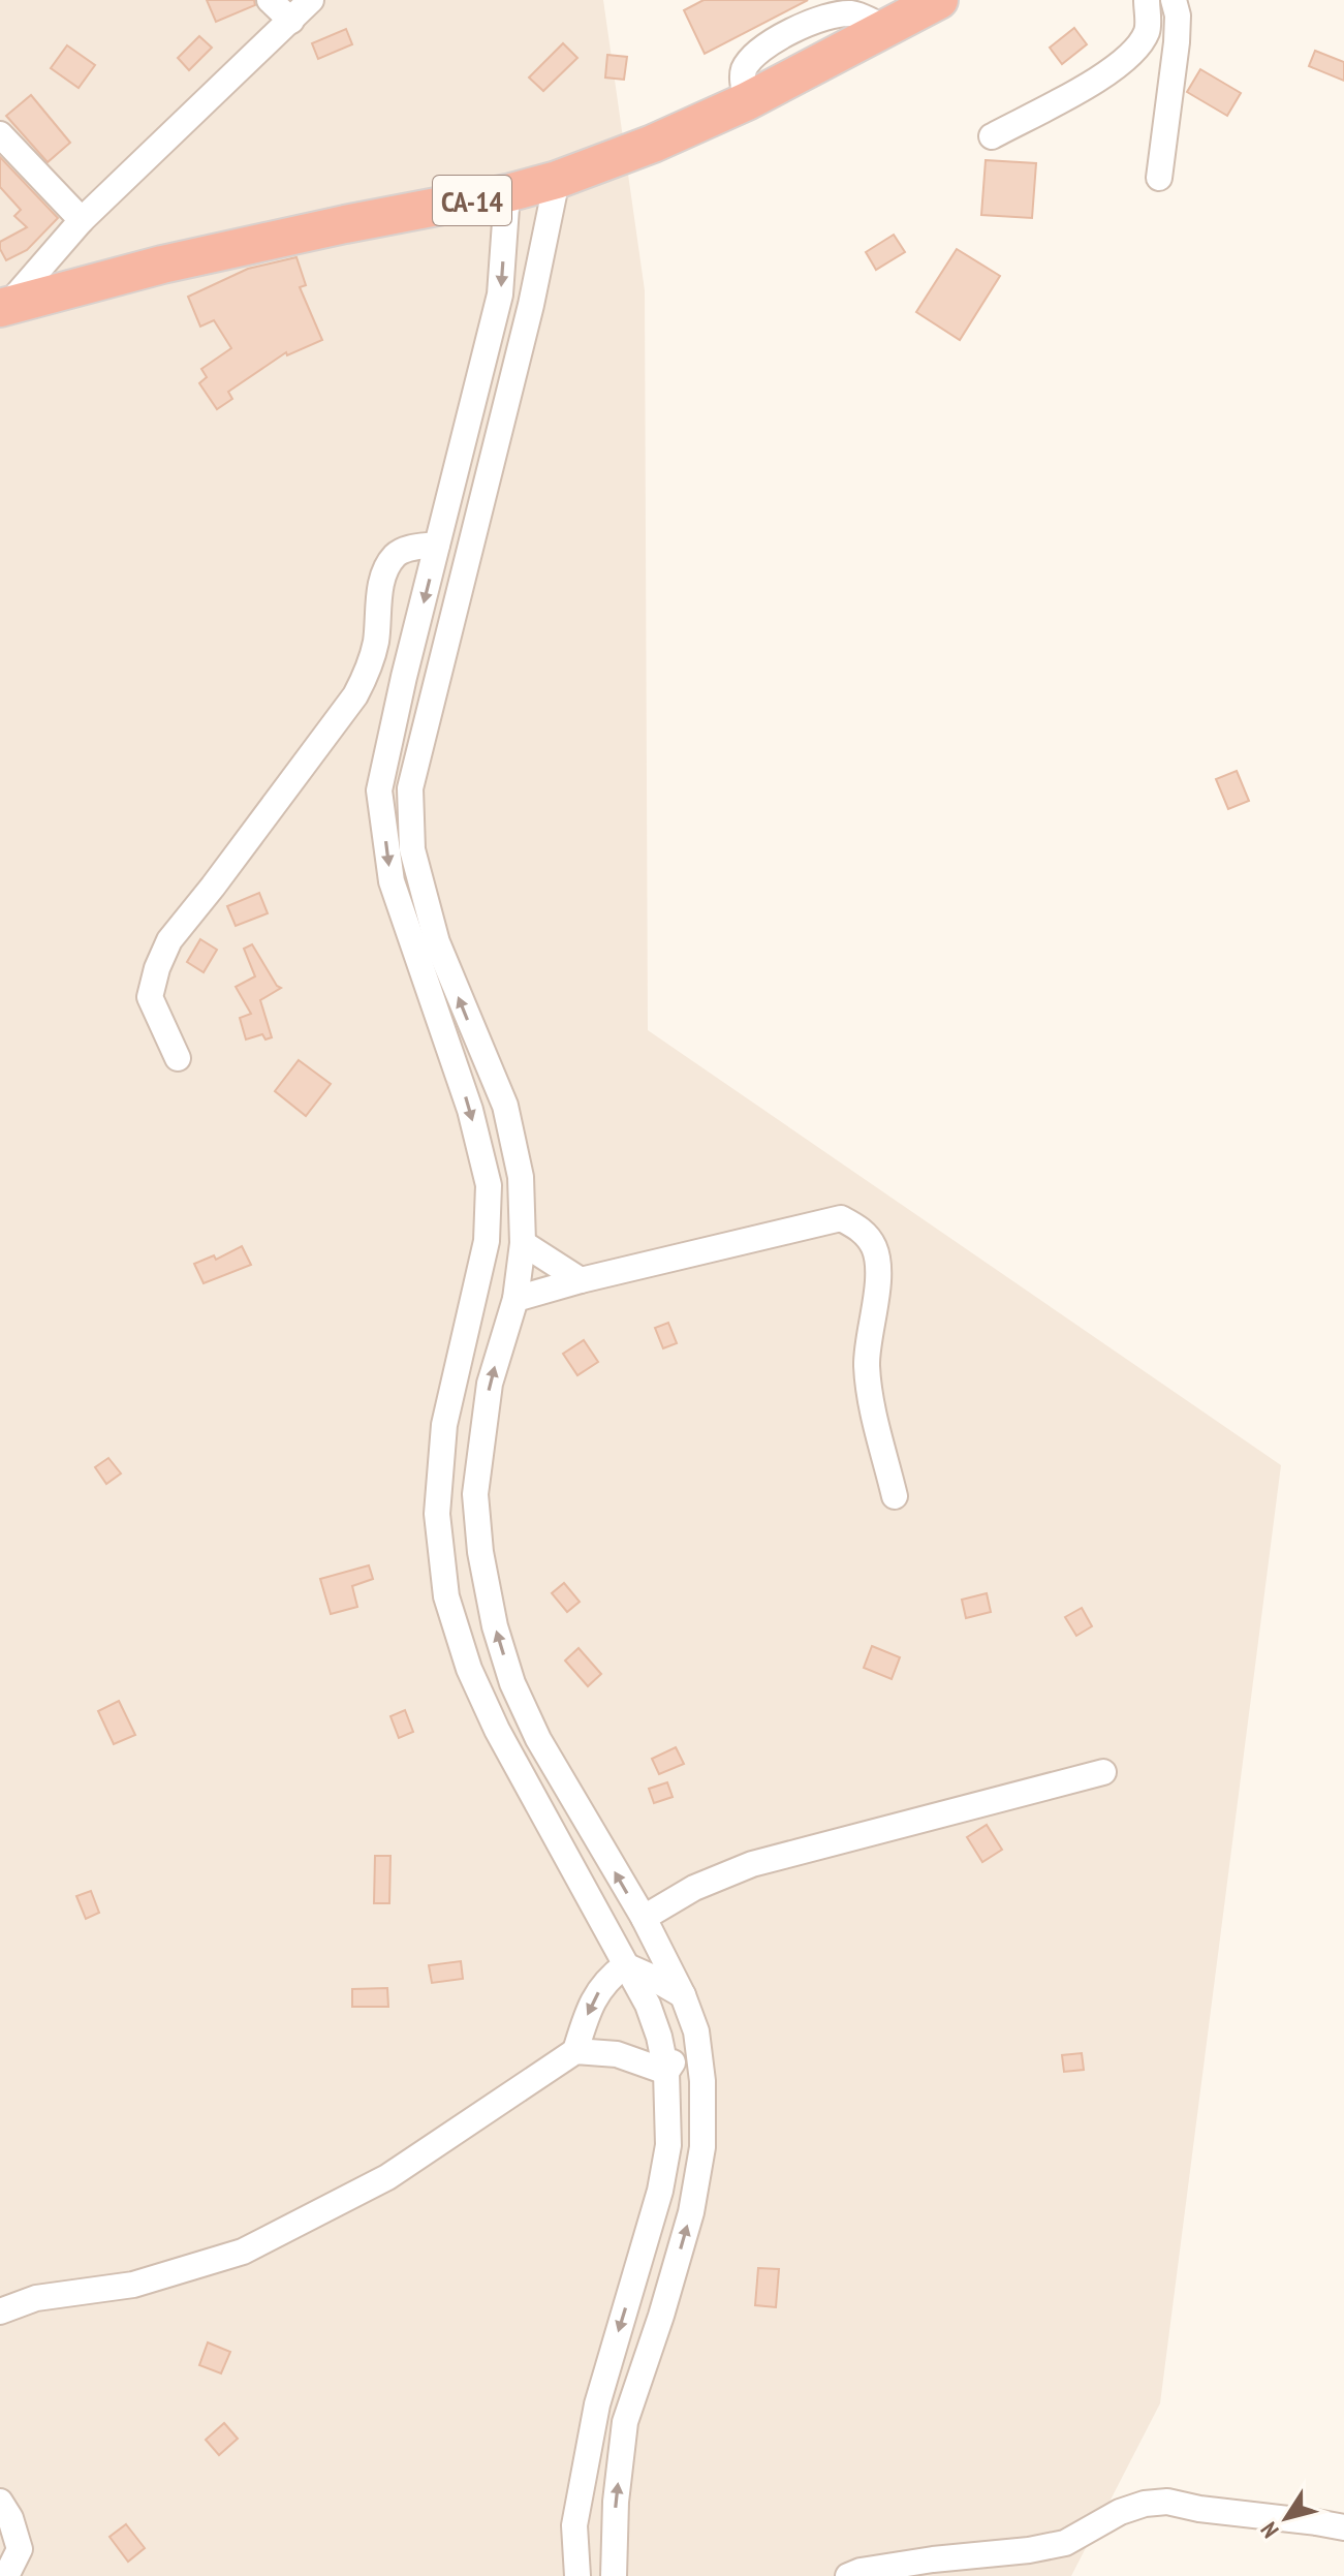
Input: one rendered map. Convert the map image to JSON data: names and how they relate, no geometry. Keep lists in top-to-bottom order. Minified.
{"streets":{"highway":["CA-14"]},"north":"bottom left"}
